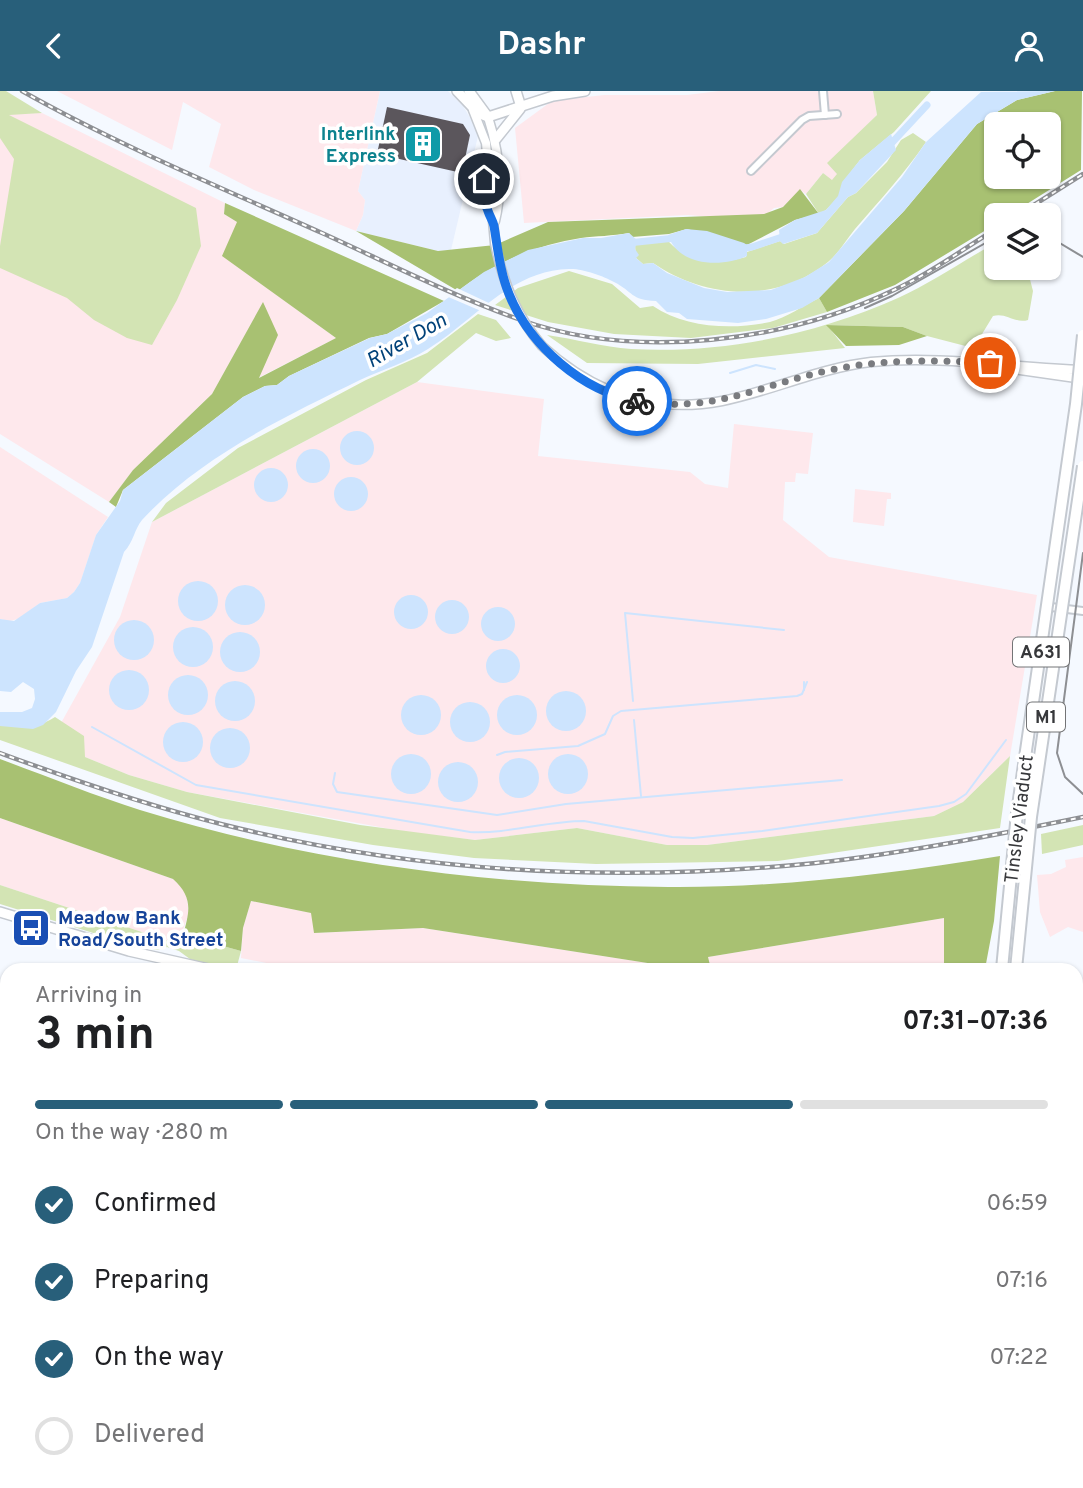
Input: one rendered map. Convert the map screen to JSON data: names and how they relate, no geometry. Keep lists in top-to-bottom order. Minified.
{"streets":{"highway":["A631","M1","Tinsley Viaduct"]},"water":["River Don"],"places":{"building":["Interlink Express"],"bus stop":["Meadow Bank Road/South Street"]},"page":{"header":"Dashr","heading":["3 min","Arriving in","07:31–07:36"],"bar":"On the way · 280 m","list":[["Confirmed","06:59"],["Preparing","07:16"],["On the way","07:22"],"Delivered"]}}
